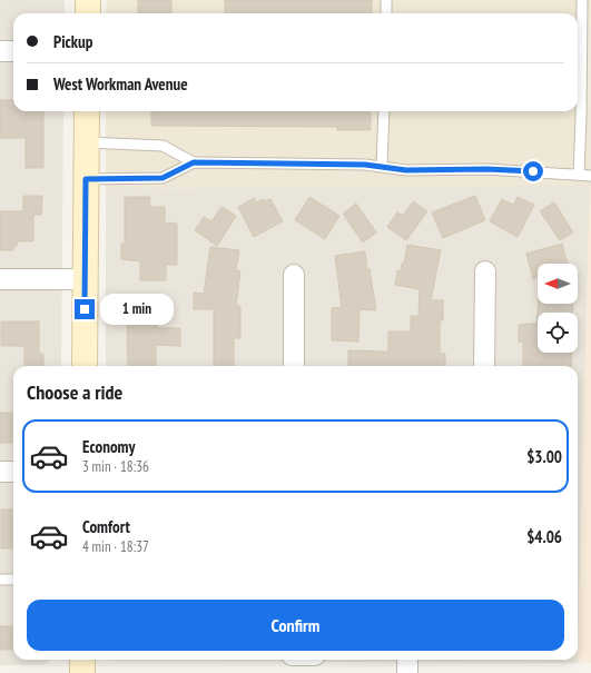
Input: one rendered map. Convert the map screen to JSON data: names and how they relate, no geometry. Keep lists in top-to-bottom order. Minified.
{"north":"left","page":{"banner":["Pickup","West Workman Avenue"],"bubble":"1 min","heading":"Choose a ride","list":[{"name":"Economy","note":"3 min · 18:36","value":"$3.00"},{"name":"Comfort","note":"4 min · 18:37","value":"$4.06"}],"buttons":"Confirm"}}
